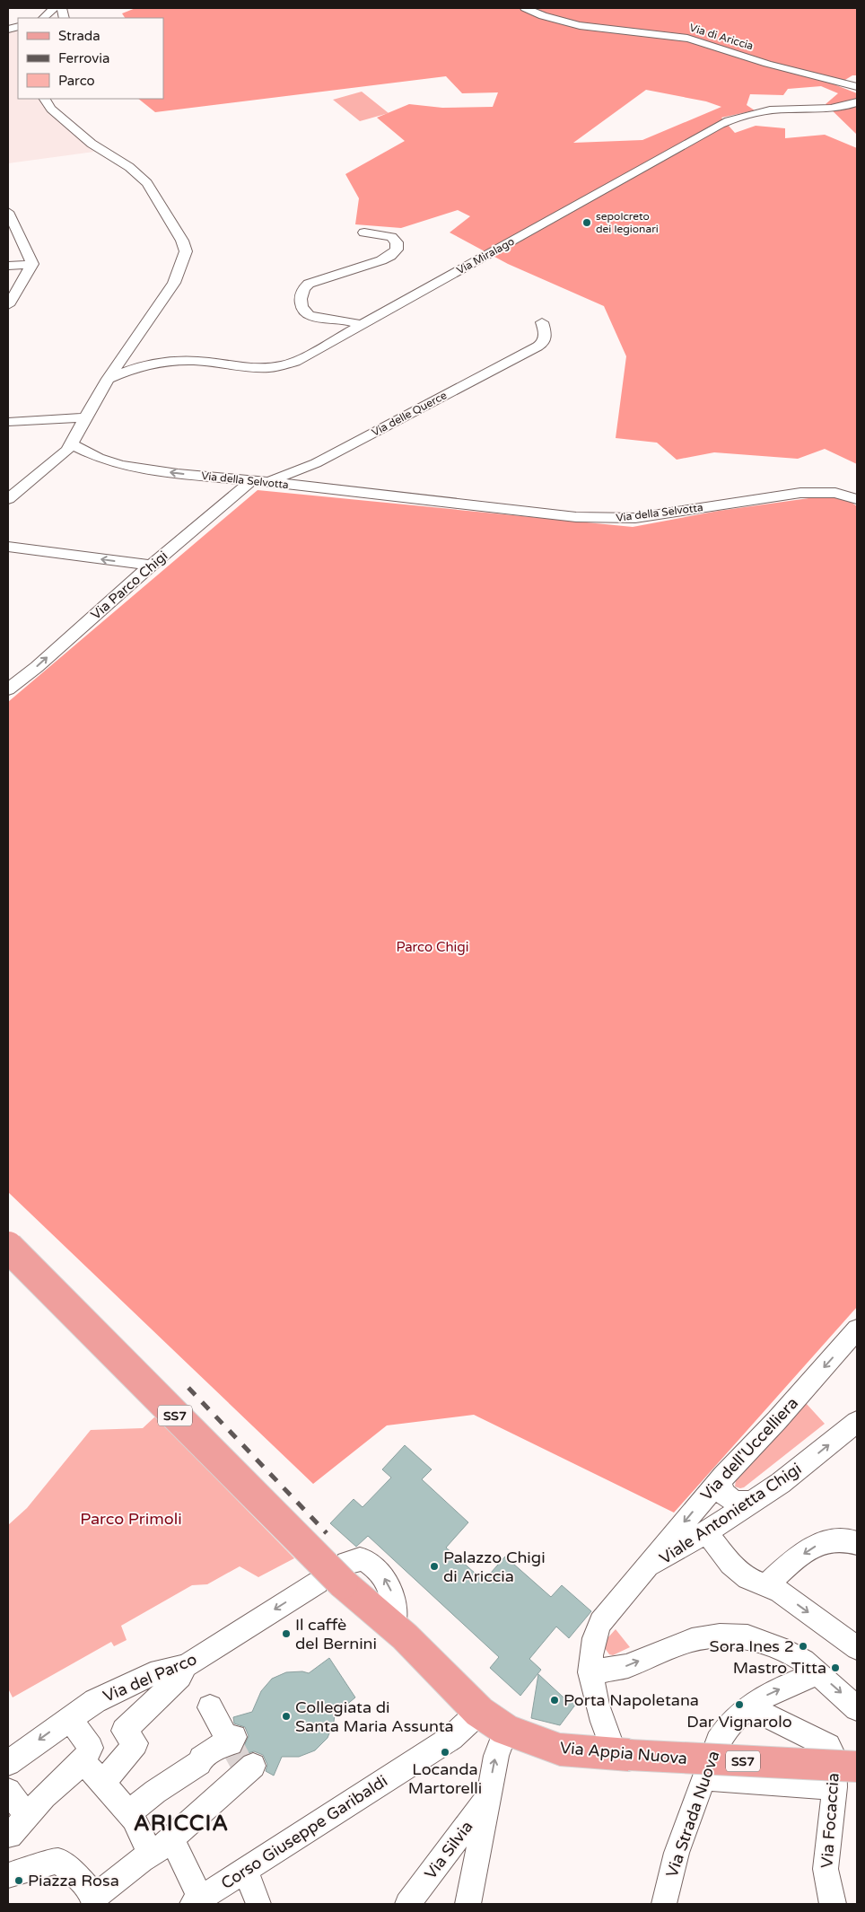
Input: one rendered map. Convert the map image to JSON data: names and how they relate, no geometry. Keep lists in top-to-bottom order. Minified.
{"streets":{"main road":["SS7","Via Appia Nuova"],"street":["Via di Ariccia","Via Miralago","Via delle Querce","Via della Selvotta","Via Parco Chigi","Via dell'Uccelliera","Viale Antonietta Chigi","Via del Parco","Via Strada Nuova","Via Focaccia","Corso Giuseppe Garibaldi","Via Silvia"]},"crossings":[["Via delle Querce","Via della Selvotta"],["Via delle Querce","Via Parco Chigi"],["Via della Selvotta","Via Parco Chigi"],["SS7","Via del Parco"],["SS7","Via Appia Nuova"],["Via dell'Uccelliera","Viale Antonietta Chigi"],["Via dell'Uccelliera","Via Appia Nuova"],["Via del Parco","Via Appia Nuova"],["Via Appia Nuova","Via Focaccia"],["Via Appia Nuova","Corso Giuseppe Garibaldi"],["Via Strada Nuova","Via Focaccia"]],"one_way":["Via dell'Uccelliera"],"districts":["ARICCIA"],"parks":["Parco Chigi","Parco Primoli"],"places":["sepolcreto dei legionari","Palazzo Chigi di Ariccia","Il caffè del Bernini","Sora Ines 2","Mastro Titta","Porta Napoletana","Dar Vignarolo","Collegiata di Santa Maria Assunta","Locanda Martorelli","Piazza Rosa"],"legend":["Strada","Ferrovia","Parco"]}
